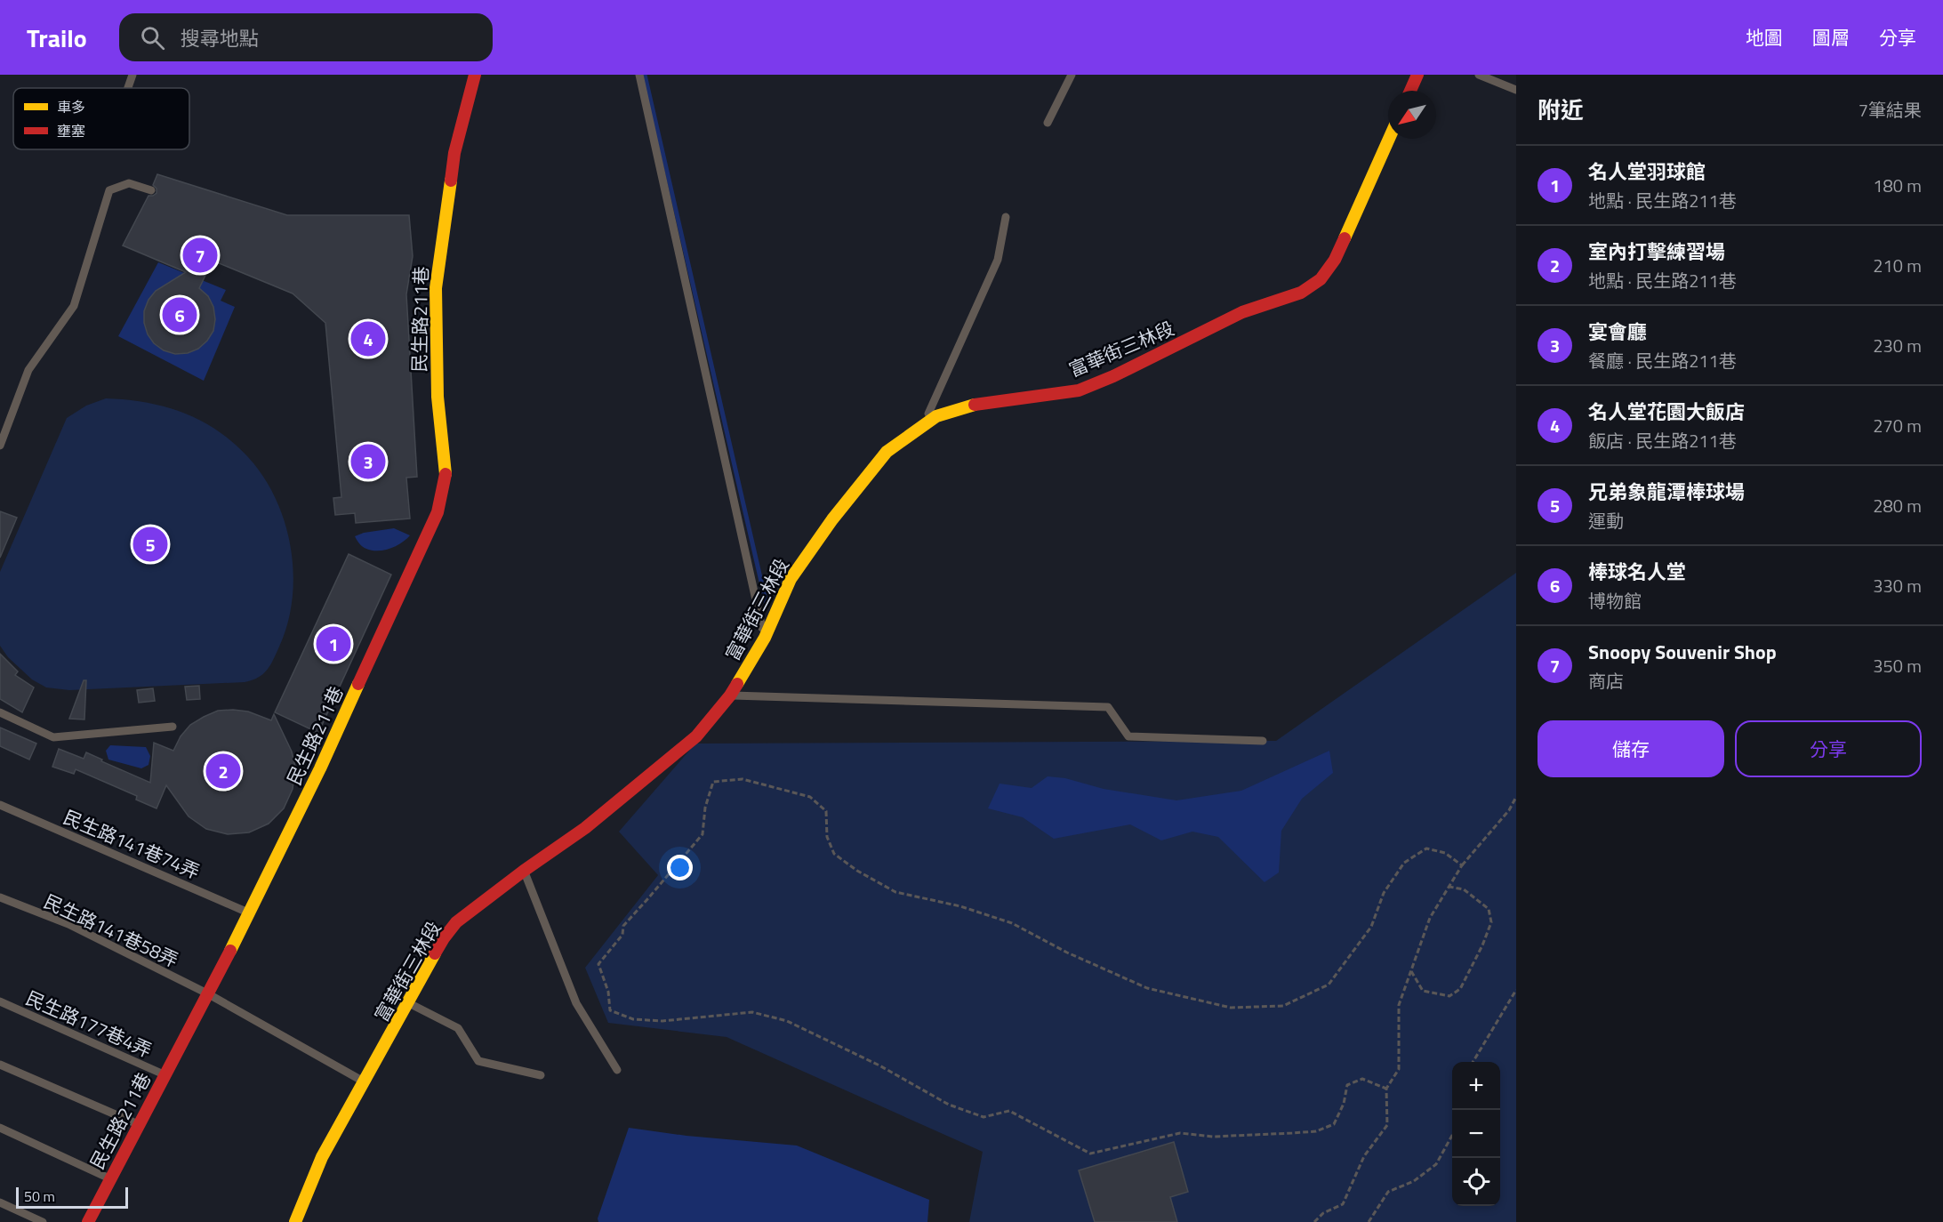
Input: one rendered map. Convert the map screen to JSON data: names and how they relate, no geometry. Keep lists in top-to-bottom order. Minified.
{"streets":{"street":["民生路211巷","富華街三林段"],"lane":["民生路141巷74弄","民生路141巷58弄","民生路177巷4弄"]},"crossings":[["民生路211巷","民生路141巷74弄"],["民生路211巷","民生路141巷58弄"],["民生路211巷","民生路177巷4弄"],["富華街三林段","民生路141巷58弄"]],"legend":["車多","壅塞"],"scale_bar":"50 m","north":"bottom left","page":{"header":"Trailo","search":"搜尋地點","nav":["地圖","圖層","分享"],"heading":["附近","7筆結果"],"list":[{"mark":"1","name":"名人堂羽球館","note":"地點 · 民生路211巷","value":"180 m"},{"mark":"2","name":"室內打擊練習場","note":"地點 · 民生路211巷","value":"210 m"},{"mark":"3","name":"宴會廳","note":"餐廳 · 民生路211巷","value":"230 m"},{"mark":"4","name":"名人堂花園大飯店","note":"飯店 · 民生路211巷","value":"270 m"},{"mark":"5","name":"兄弟象龍潭棒球場","note":"運動","value":"280 m"},{"mark":"6","name":"棒球名人堂","note":"博物館","value":"330 m"},{"mark":"7","name":"Snoopy Souvenir Shop","note":"商店","value":"350 m"}],"pins":["7","6","4","3","5","1","2"],"buttons":["儲存","分享"],"map_buttons":["+","−"],"scale":"50 m"}}
